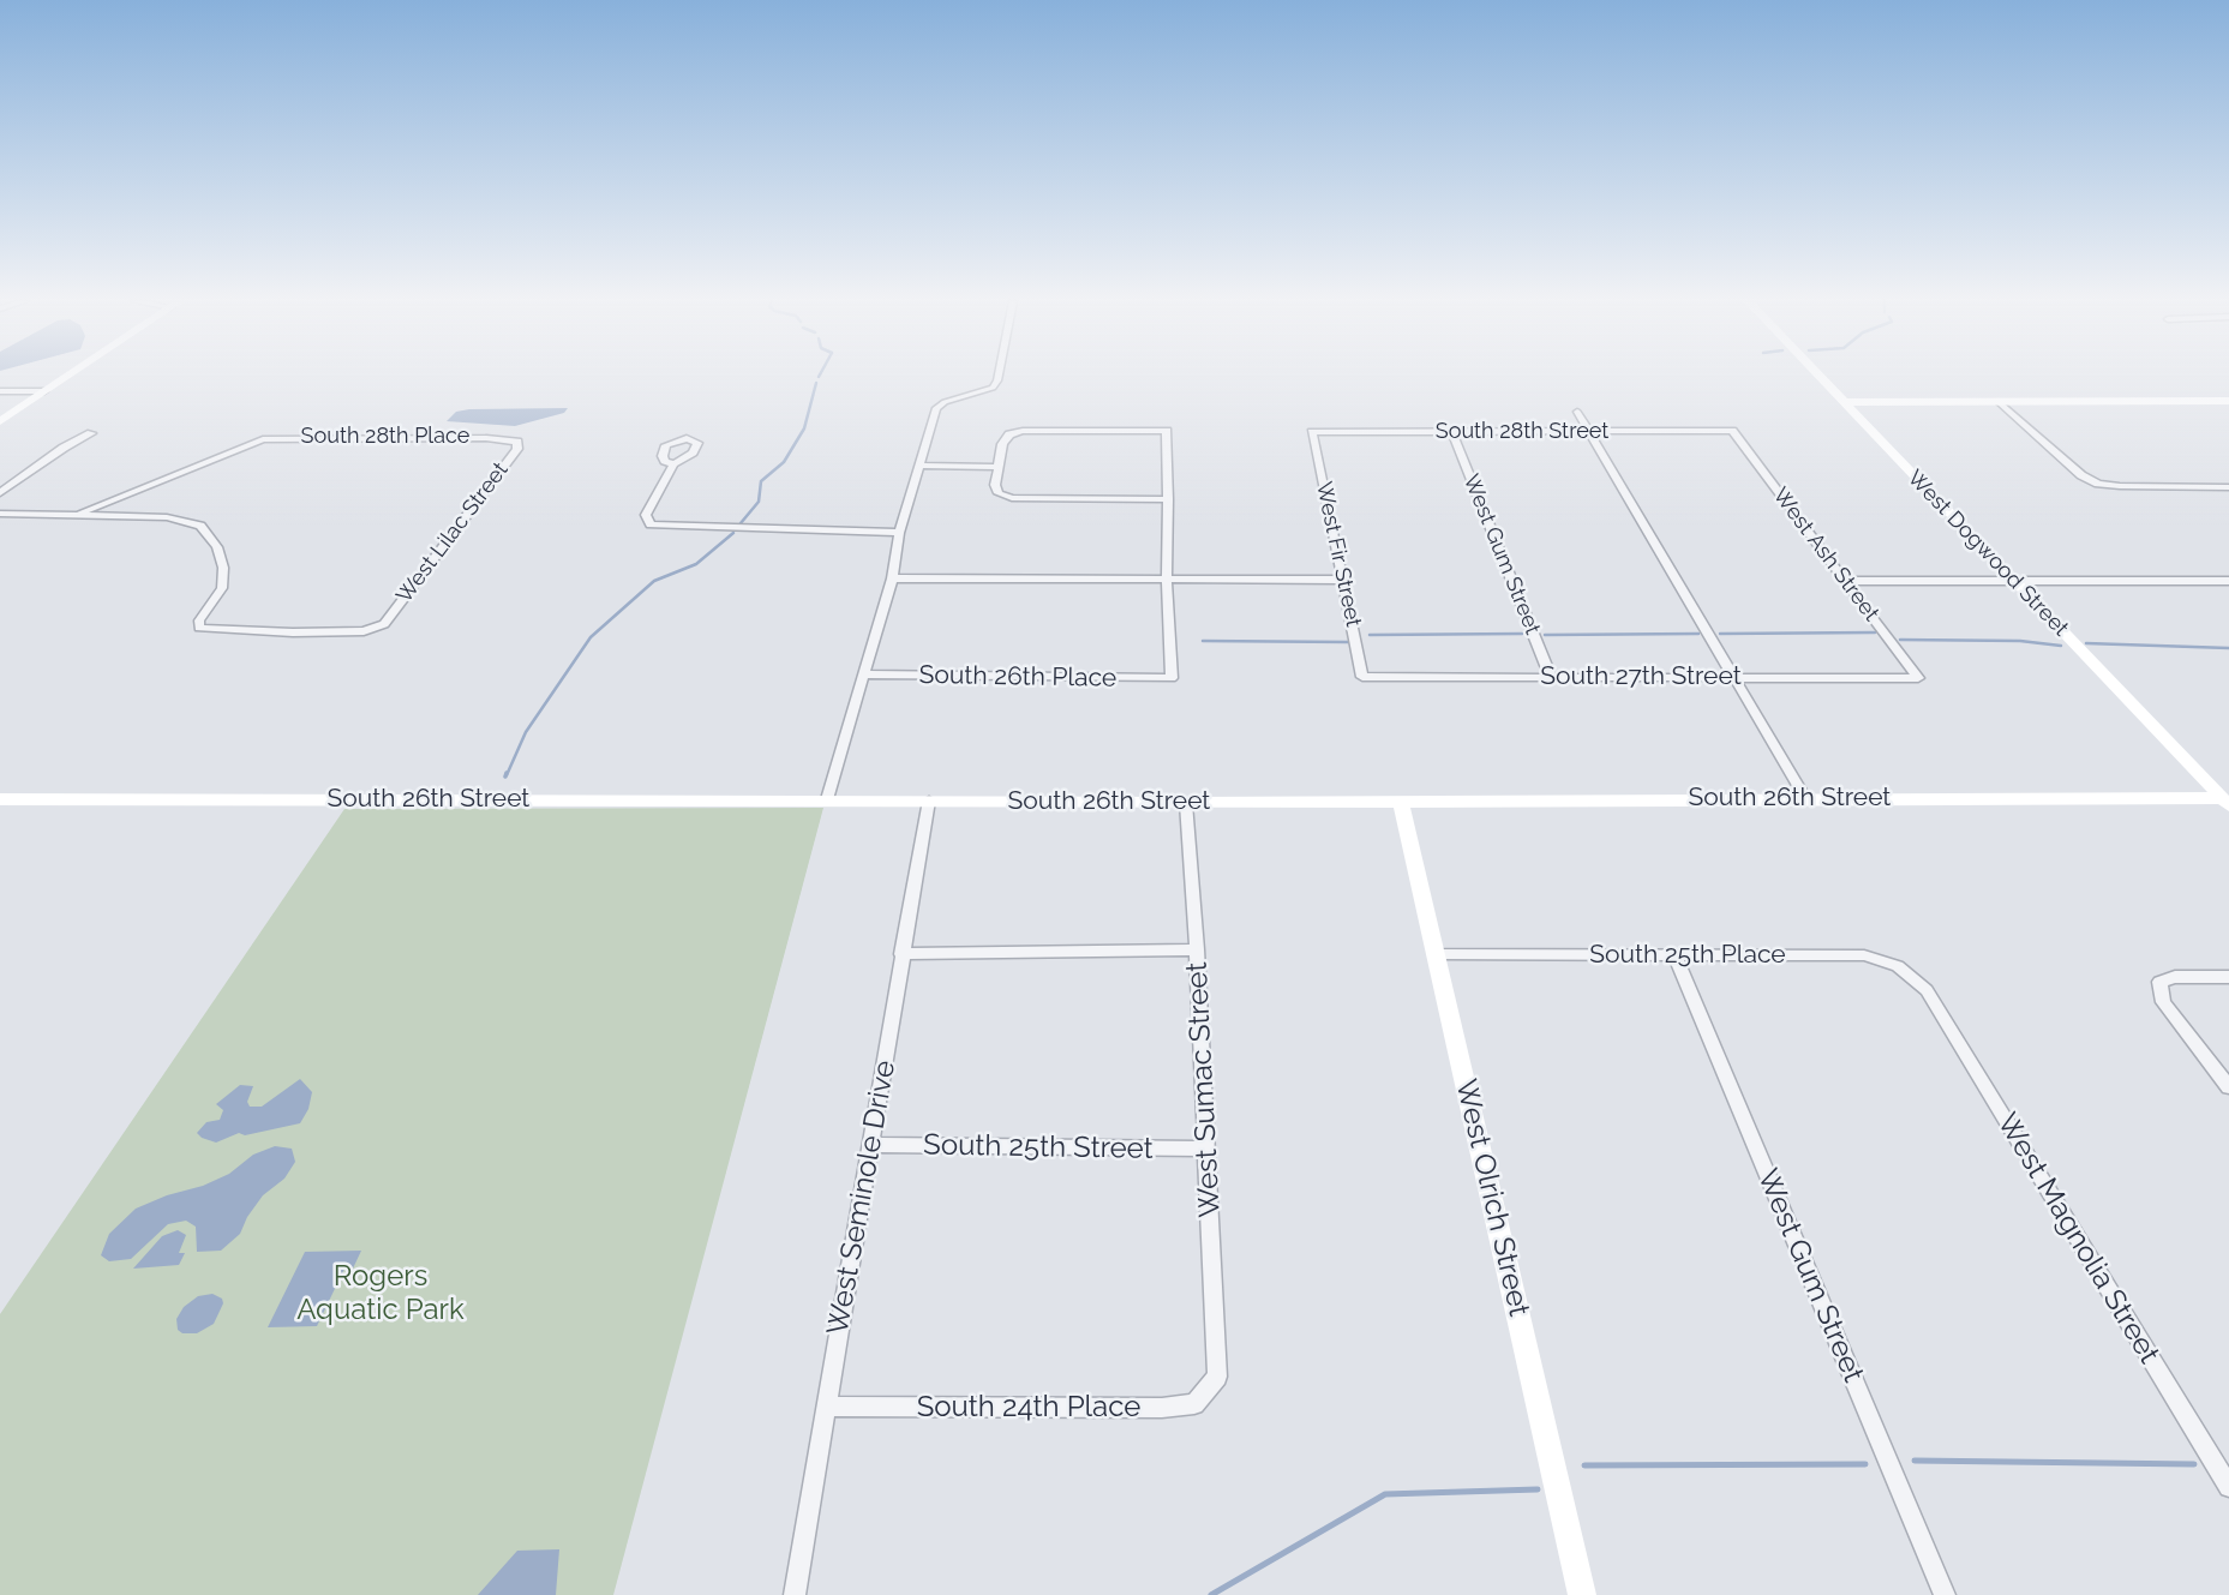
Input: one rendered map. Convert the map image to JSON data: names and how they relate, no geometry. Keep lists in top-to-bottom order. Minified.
{"streets":{"street":["South 28th Street","South 28th Place","West Lilac Street","West Dogwood Street","West Fir Street","West Gum Street","West Ash Street","South 26th Place","South 27th Street","South 26th Street","South 25th Place","West Sumac Street","South 25th Street","West Seminole Drive","West Olrich Street","West Magnolia Street","South 24th Place"]},"crossings":[["South 28th Street","West Fir Street"],["South 28th Street","West Gum Street"],["South 28th Street","West Ash Street"],["South 28th Place","West Lilac Street"],["West Dogwood Street","South 26th Street"],["West Fir Street","South 27th Street"],["West Gum Street","South 27th Street"],["West Gum Street","South 25th Place"],["West Ash Street","South 27th Street"],["South 26th Street","West Sumac Street"],["South 26th Street","West Seminole Drive"],["South 26th Street","West Olrich Street"],["South 25th Place","West Olrich Street"],["South 25th Place","West Magnolia Street"],["West Sumac Street","South 25th Street"],["West Sumac Street","South 24th Place"],["South 25th Street","West Seminole Drive"],["West Seminole Drive","South 24th Place"]],"parks":["Rogers Aquatic Park"]}
